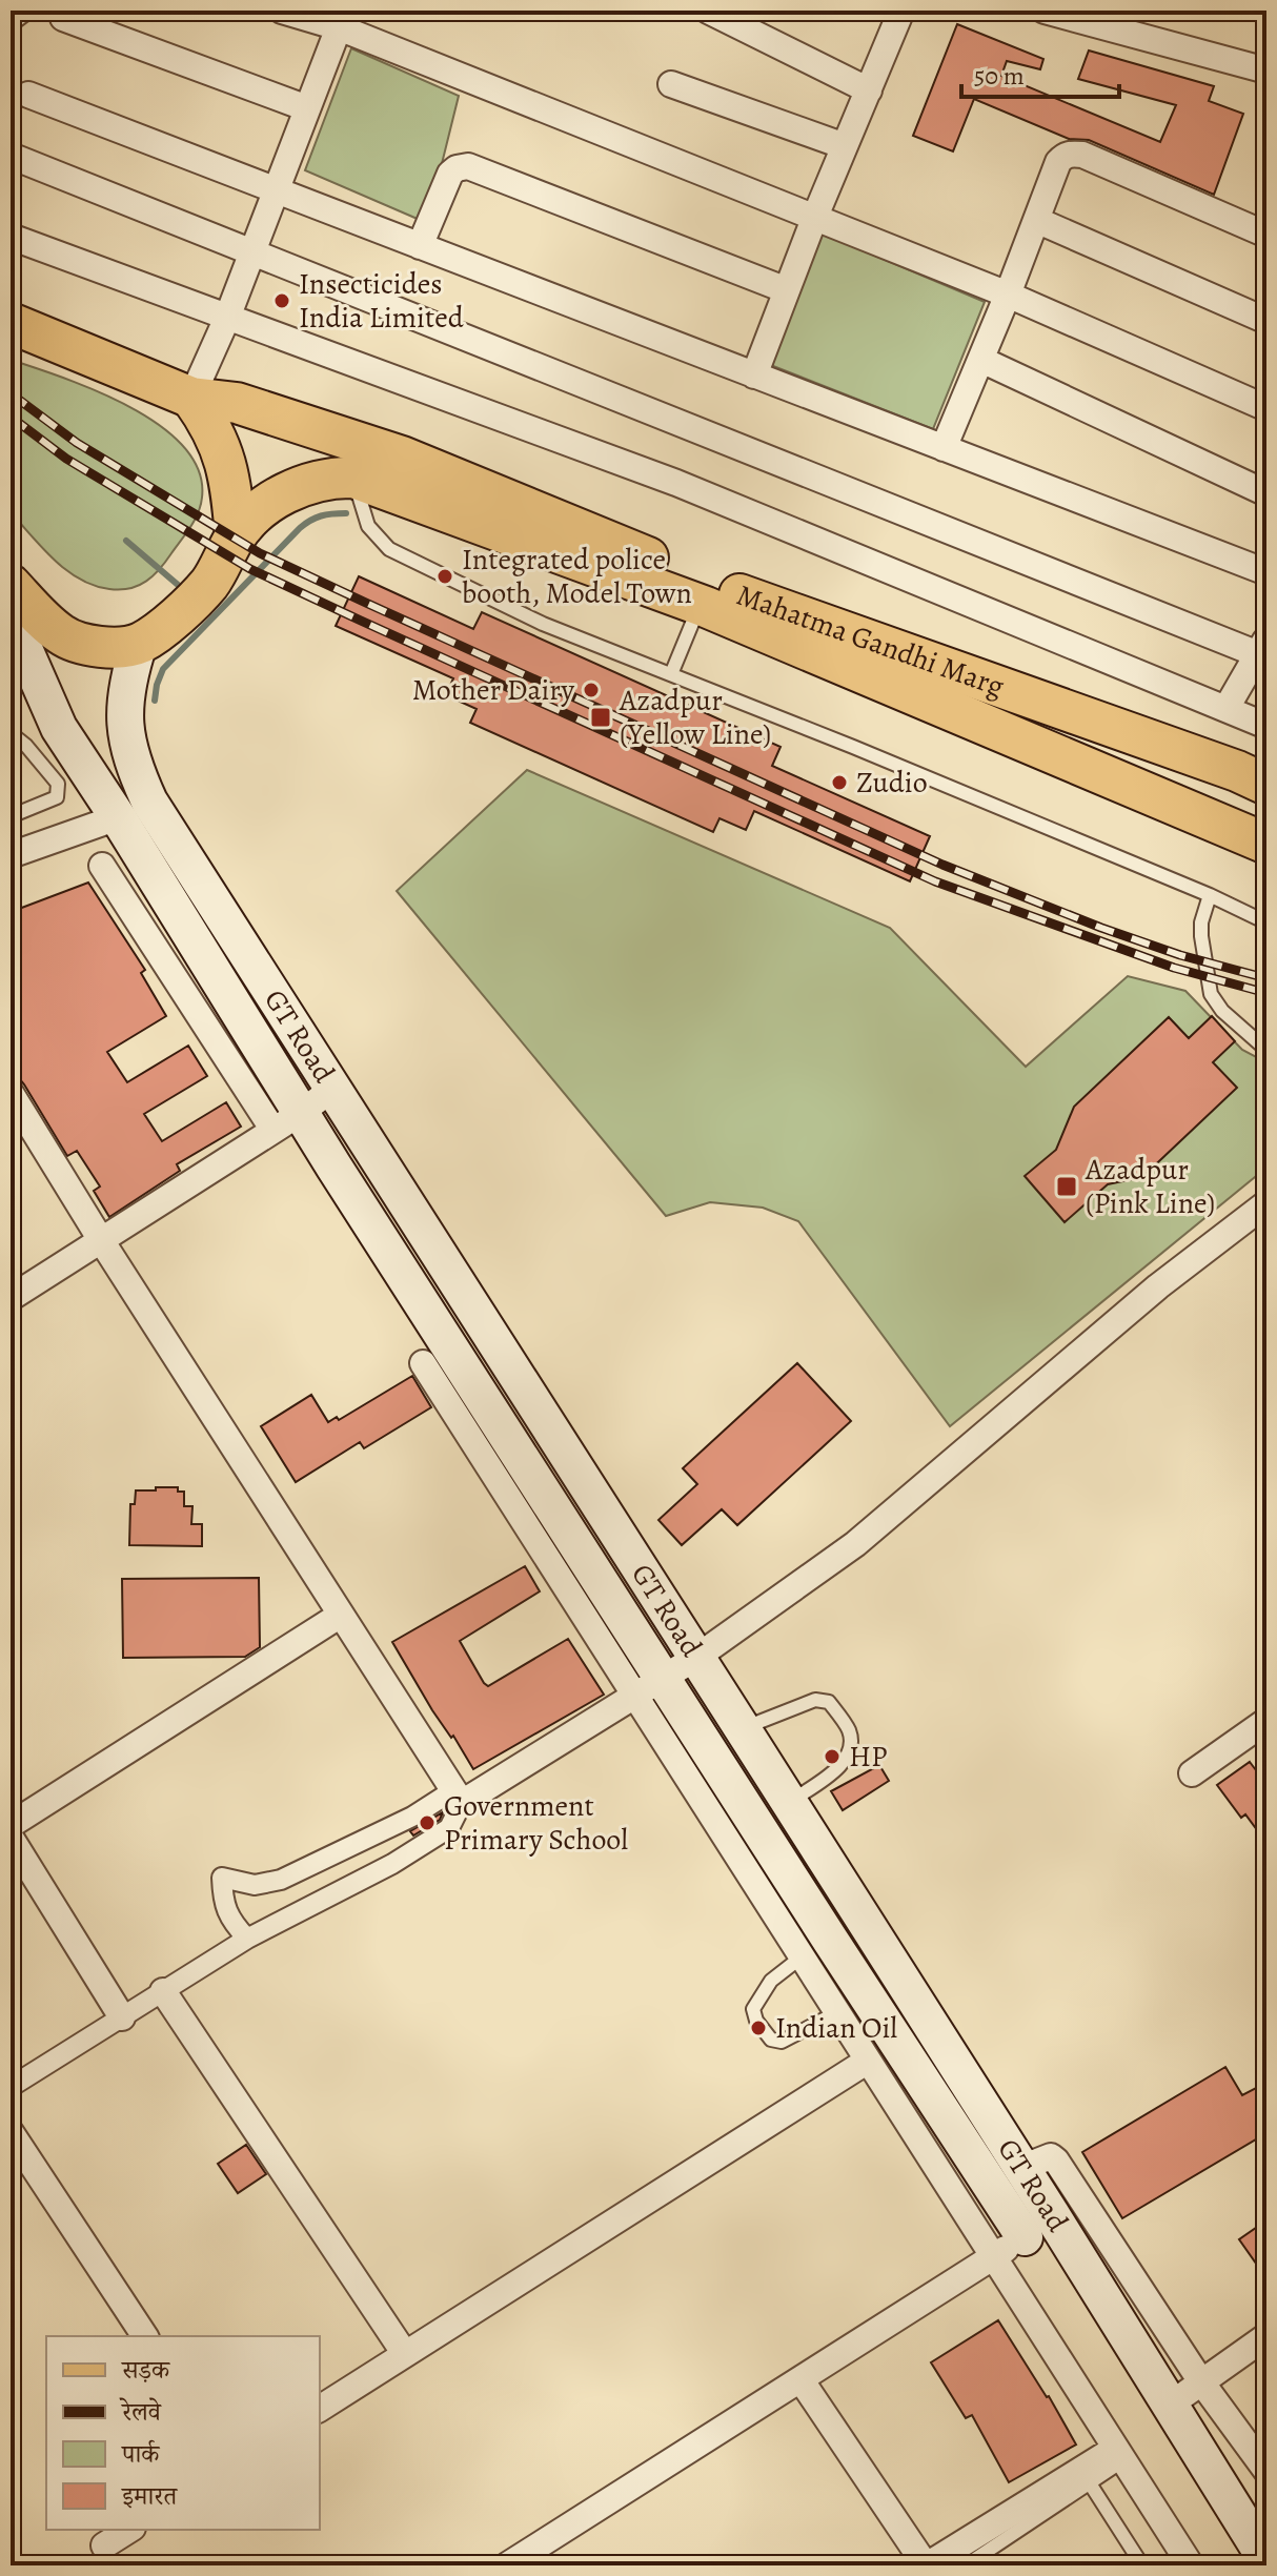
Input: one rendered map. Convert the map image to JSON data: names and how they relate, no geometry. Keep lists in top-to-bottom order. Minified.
{"streets":{"main road":["Mahatma Gandhi Marg","GT Road"]},"crossings":[["Mahatma Gandhi Marg","GT Road"]],"places":{"other":["Insecticides India Limited","Integrated police booth, Model Town","Mother Dairy","Zudio","HP","Government Primary School","Indian Oil"],"transit":["Azadpur (Yellow Line)","Azadpur (Pink Line)"]},"legend":["सड़क","रेलवे","पार्क","इमारत"],"scale_bar":"50 m"}
